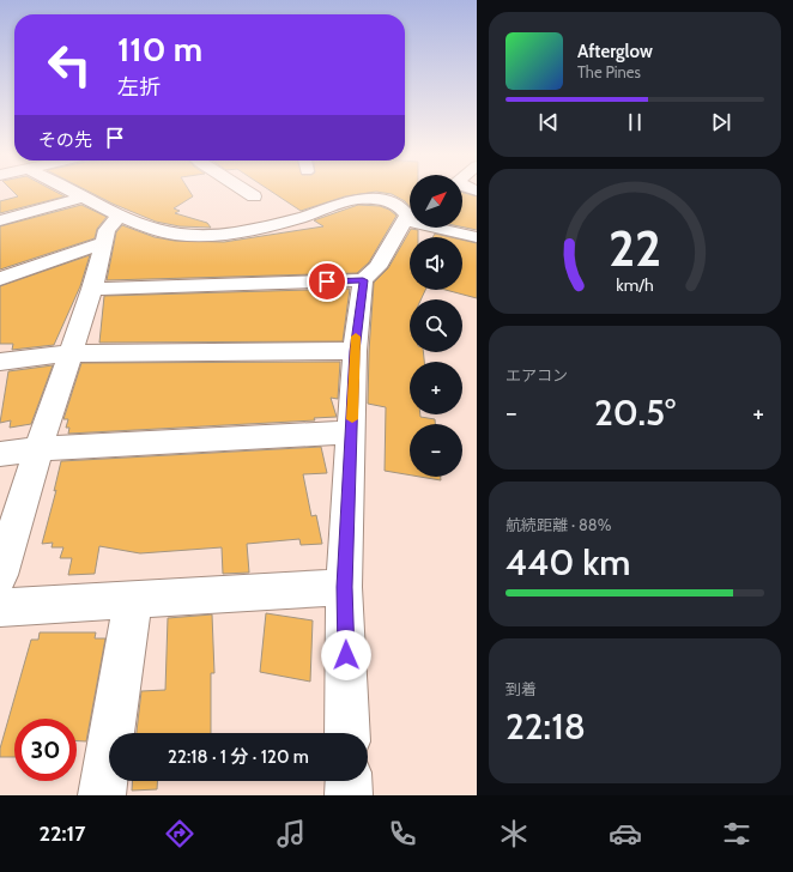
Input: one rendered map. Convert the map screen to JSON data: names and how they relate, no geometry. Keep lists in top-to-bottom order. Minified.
{"north":"top right","page":{"turn":["110 m","左折"],"song":["Afterglow","The Pines"],"then":"その先","map_buttons":["+","−"],"tile":["エアコン",["航続距離 · 88%","440 km"],["到着","22:18"]],"heat":["−","20.5°","+"],"limit":"30","trip":"22:18 · 1 分 · 120 m","tabs":"22:17","gauge":["22","km/h"]}}
